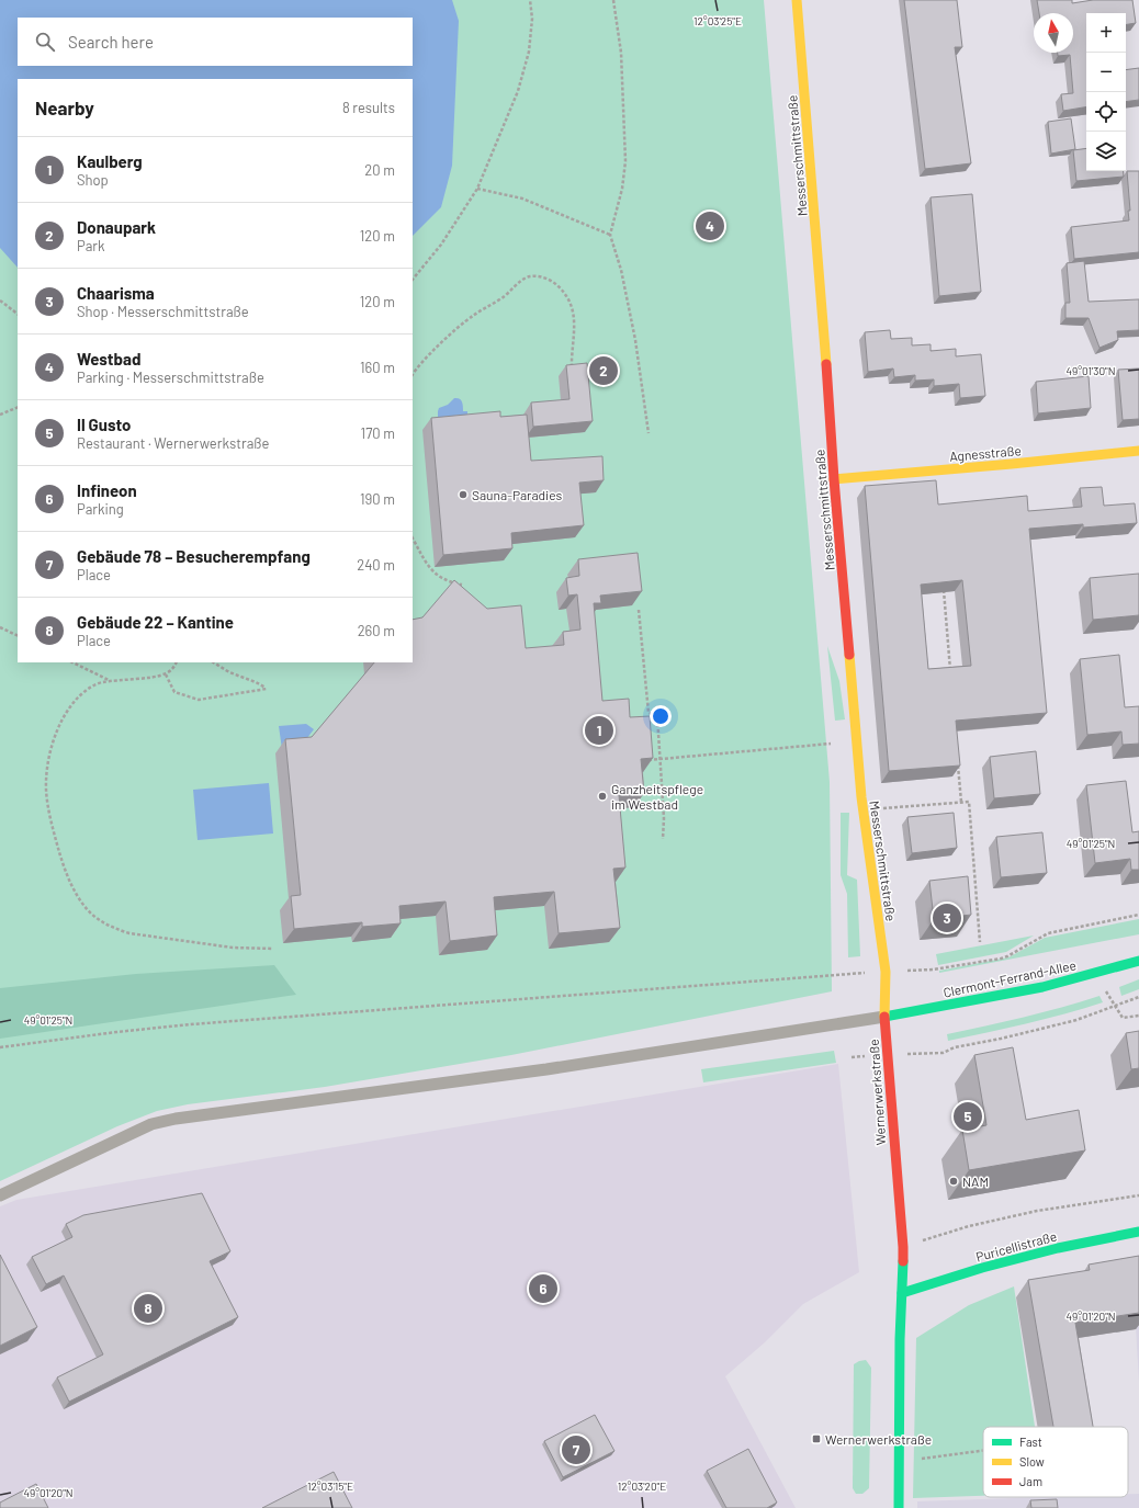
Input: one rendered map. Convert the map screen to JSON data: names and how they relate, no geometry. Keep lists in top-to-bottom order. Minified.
{"streets":{"street":["Messerschmittstraße","Agnesstraße","Clermont-Ferrand-Allee","Wernerwerkstraße","Puricellistraße"]},"crossings":[["Messerschmittstraße","Agnesstraße"],["Messerschmittstraße","Clermont-Ferrand-Allee"],["Messerschmittstraße","Wernerwerkstraße"],["Clermont-Ferrand-Allee","Wernerwerkstraße"],["Wernerwerkstraße","Puricellistraße"]],"places":{"other":["Sauna-Paradies","Ganzheitspflege im Westbad","NAM"],"transit":["Wernerwerkstraße"]},"legend":["Fast","Slow","Jam"],"north":"top","page":{"map_buttons":["+","−"],"search":"Search here","heading":["Nearby","8 results"],"list":[{"mark":"1","name":"Kaulberg","note":"Shop","value":"20 m"},{"mark":"2","name":"Donaupark","note":"Park","value":"120 m"},{"mark":"3","name":"Chaarisma","note":"Shop · Messerschmittstraße","value":"120 m"},{"mark":"4","name":"Westbad","note":"Parking · Messerschmittstraße","value":"160 m"},{"mark":"5","name":"Il Gusto","note":"Restaurant · Wernerwerkstraße","value":"170 m"},{"mark":"6","name":"Infineon","note":"Parking","value":"190 m"},{"mark":"7","name":"Gebäude 78 – Besucherempfang","note":"Place","value":"240 m"},{"mark":"8","name":"Gebäude 22 – Kantine","note":"Place","value":"260 m"}],"pins":["4","2","1","3","5","6","8","7"]},"coordinates":["12°03'25\"E","49°01'30\"N","49°01'25\"N","49°01'20\"N","12°03'15\"E","12°03'20\"E"]}
